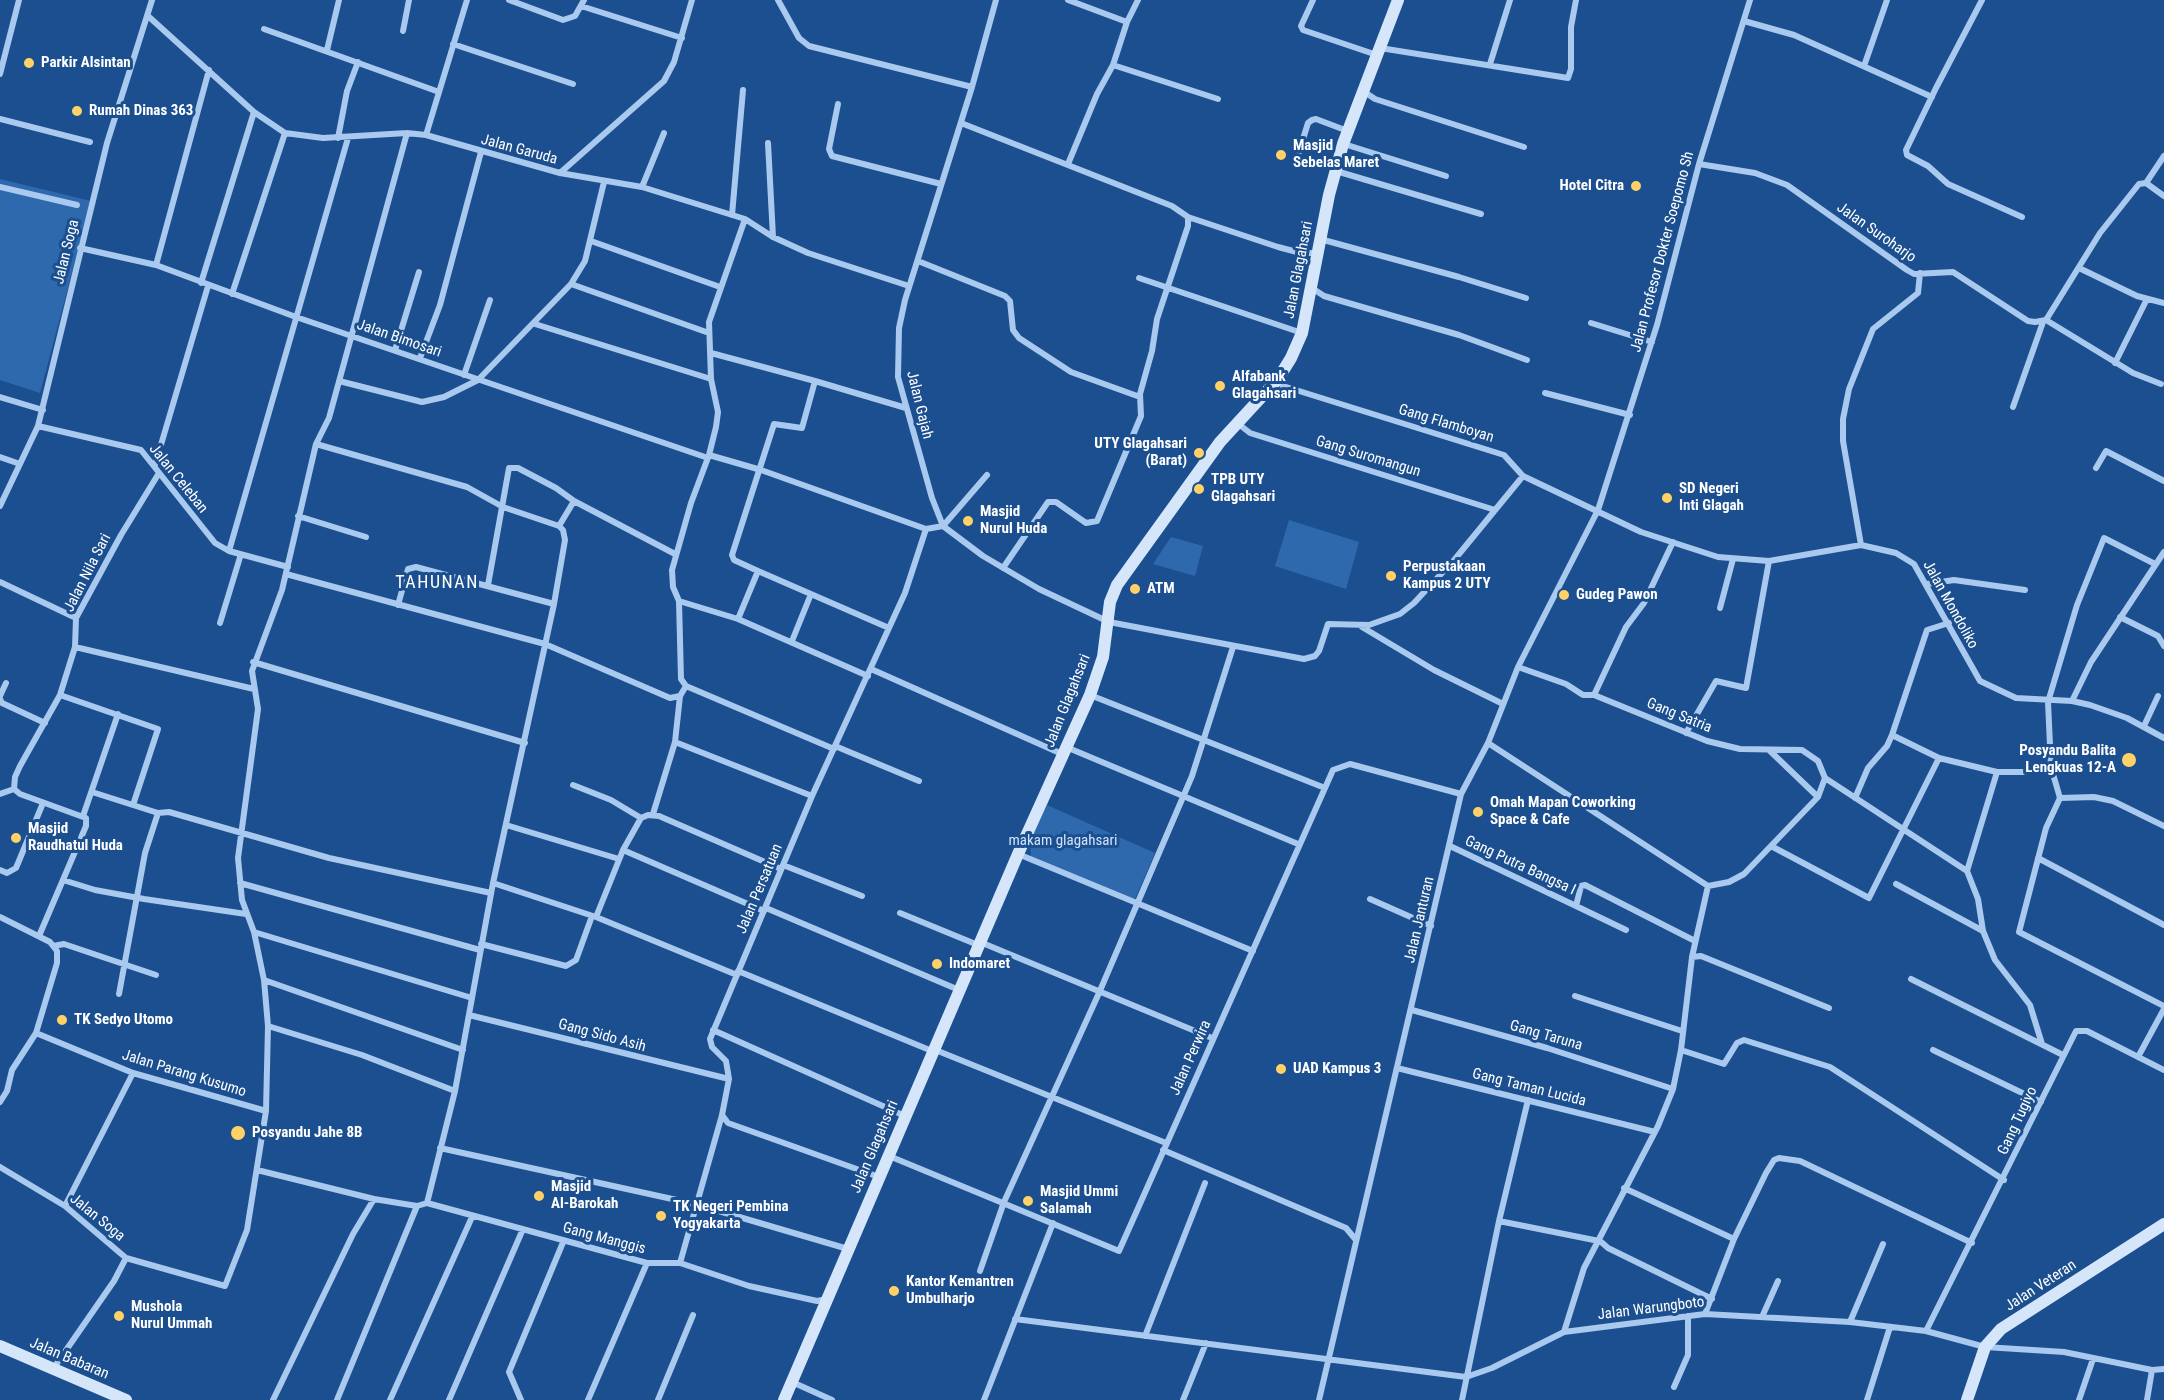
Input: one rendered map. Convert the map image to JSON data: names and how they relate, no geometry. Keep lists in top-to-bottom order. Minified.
{"streets":{"street":["Jalan Garuda","Jalan Suroharjo","Jalan Soga","Jalan Profesor Dokter Soepomo Sh","Jalan Glagahsari","Jalan Bimosari","Jalan Gajah","Gang Flamboyan","Gang Suromangun","Jalan Celeban","Jalan Nila Sari","Jalan Mondoliko","Gang Satria","Gang Putra Bangsa I","Jalan Persatuan","Jalan Janturan","Gang Sido Asih","Gang Taruna","Jalan Perwira","Jalan Parang Kusumo","Gang Taman Lucida","Gang Tugiyo","Gang Manggis","Jalan Veteran","Jalan Warungboto","Jalan Babaran"]},"crossings":[["Jalan Garuda","Jalan Soga"],["Jalan Garuda","Jalan Gajah"],["Jalan Suroharjo","Jalan Profesor Dokter Soepomo Sh"],["Jalan Soga","Jalan Bimosari"],["Jalan Soga","Jalan Celeban"],["Jalan Soga","Jalan Babaran"],["Jalan Profesor Dokter Soepomo Sh","Gang Flamboyan"],["Jalan Profesor Dokter Soepomo Sh","Jalan Mondoliko"],["Jalan Profesor Dokter Soepomo Sh","Jalan Janturan"],["Jalan Glagahsari","Gang Flamboyan"],["Jalan Glagahsari","Gang Suromangun"],["Jalan Glagahsari","Jalan Perwira"],["Jalan Glagahsari","Gang Manggis"],["Jalan Bimosari","Jalan Gajah"],["Jalan Bimosari","Jalan Persatuan"],["Gang Flamboyan","Jalan Mondoliko"],["Gang Flamboyan","Jalan Janturan"],["Jalan Celeban","Jalan Nila Sari"],["Jalan Mondoliko","Jalan Janturan"],["Gang Satria","Jalan Janturan"],["Gang Putra Bangsa I","Jalan Janturan"],["Jalan Janturan","Gang Taruna"],["Jalan Janturan","Jalan Perwira"],["Jalan Janturan","Gang Taman Lucida"],["Jalan Janturan","Jalan Warungboto"],["Gang Tugiyo","Jalan Warungboto"],["Jalan Veteran","Jalan Warungboto"]],"districts":["TAHUNAN"],"parks":["makam glagahsari"],"places":["Parkir Alsintan","Rumah Dinas 363","Masjid Sebelas Maret","Hotel Citra","Alfabank Glagahsari","UTY Glagahsari (Barat)","TPB UTY Glagahsari","SD Negeri Inti Glagah","Masjid Nurul Huda","Perpustakaan Kampus 2 UTY","ATM","Gudeg Pawon","Posyandu Balita Lengkuas 12-A","Omah Mapan Coworking Space & Cafe","Masjid Raudhatul Huda","Indomaret","TK Sedyo Utomo","UAD Kampus 3","Posyandu Jahe 8B","Masjid Al-Barokah","Masjid Ummi Salamah","TK Negeri Pembina Yogyakarta","Kantor Kemantren Umbulharjo","Mushola Nurul Ummah"]}
